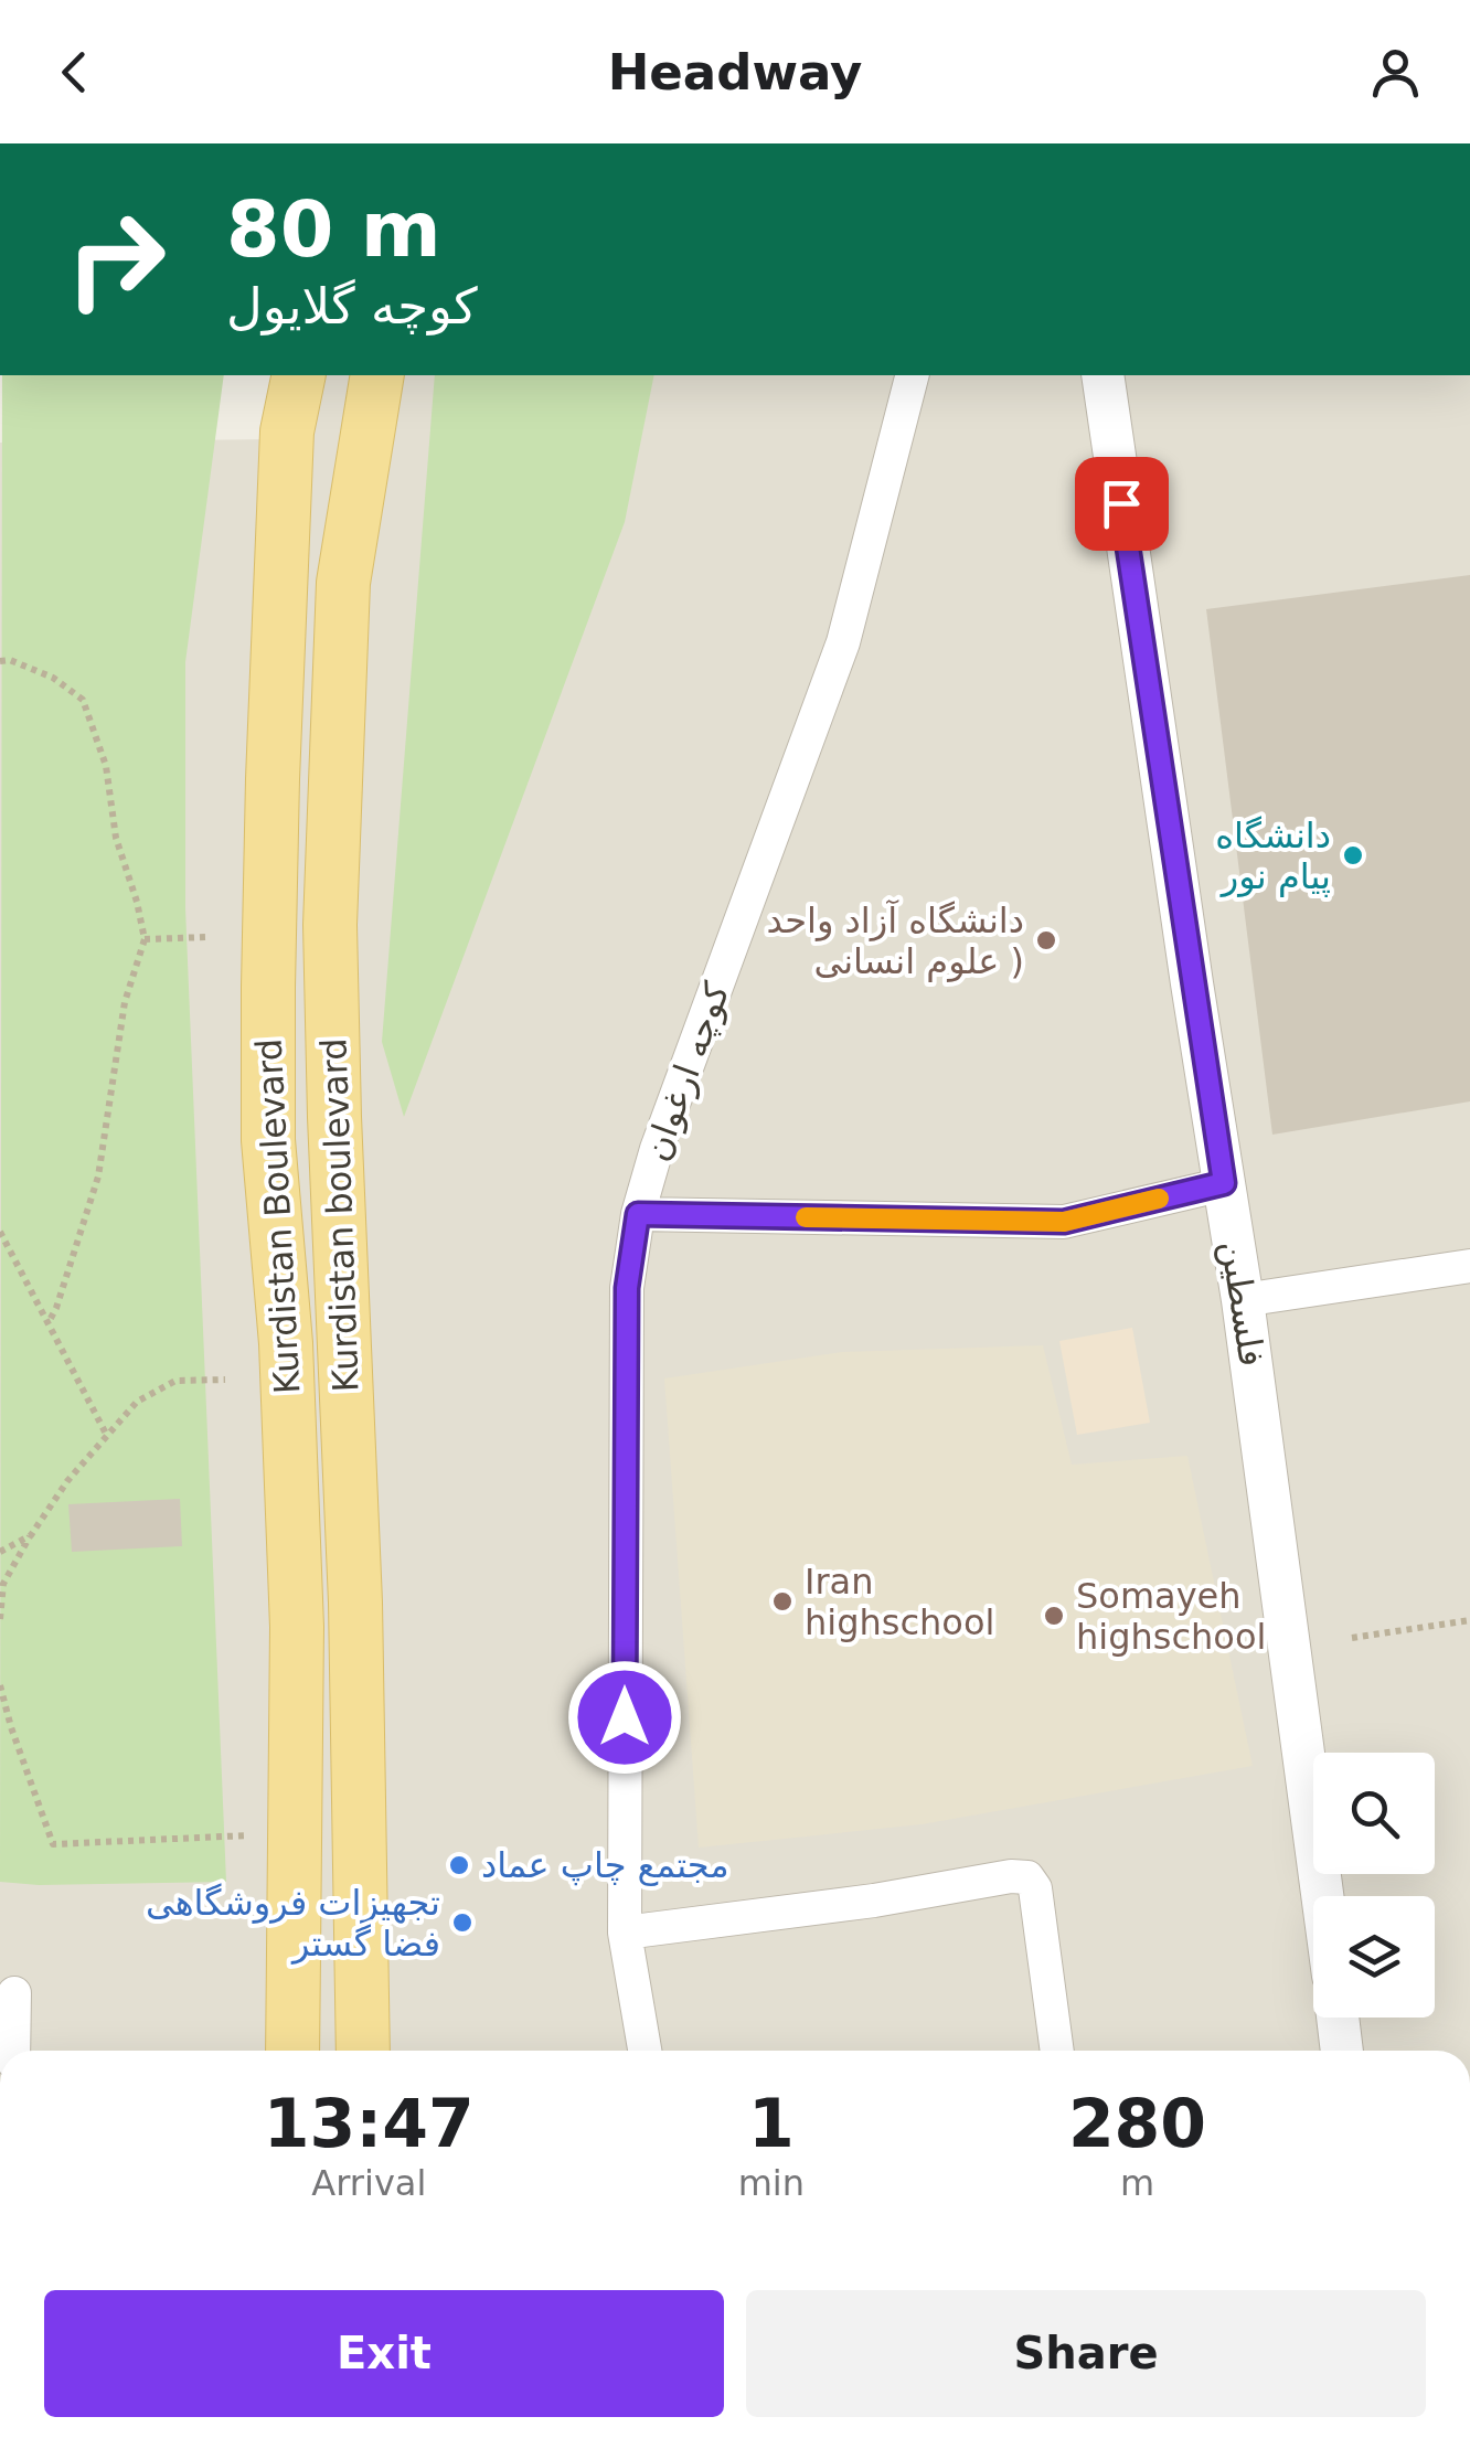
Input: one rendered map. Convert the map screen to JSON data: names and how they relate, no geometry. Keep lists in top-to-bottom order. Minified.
{"streets":{"main road":["Kurdistan boulevard","Kurdistan Boulevard"],"street":["کوچه ارغوان","فلسطین"]},"places":["دانشگاه پیام نور","دانشگاه آزاد واحد علوم انسانی )","Iran highschool","Somayeh highschool","مجتمع چاپ عماد","تجهیزات فروشگاهی فضا گستر"],"page":{"header":"Headway","turn":["80 m","کوچه گلایول"],"eta":["13:47","Arrival","1","min","280","m"],"buttons":["Exit","Share"]}}
